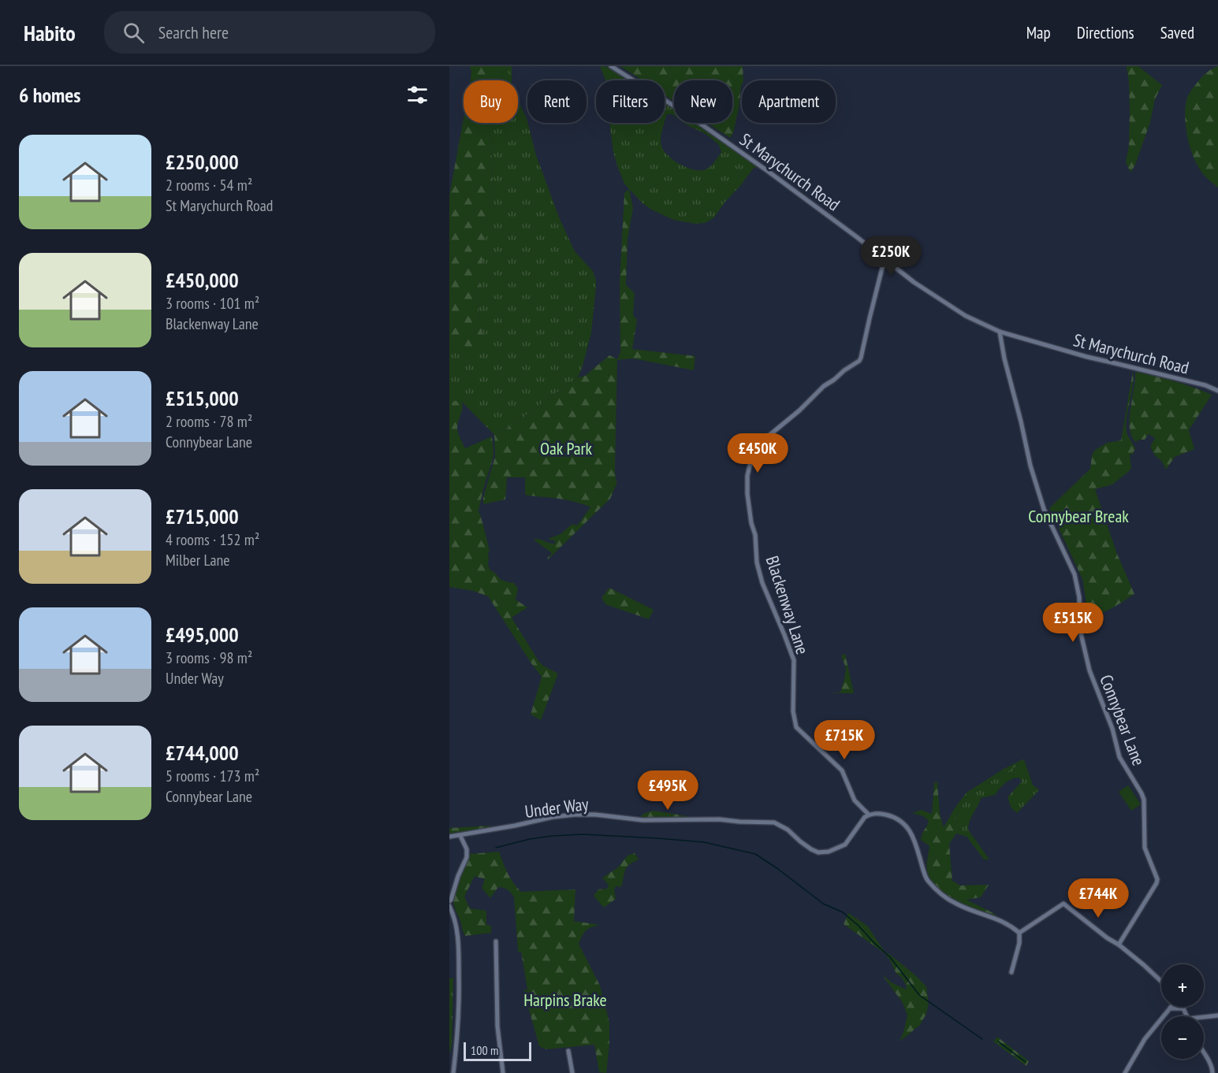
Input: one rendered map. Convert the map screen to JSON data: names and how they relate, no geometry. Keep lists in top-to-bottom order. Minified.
{"streets":{"street":["St Marychurch Road","Blackenway Lane","Connybear Lane","Under Way"]},"crossings":[["St Marychurch Road","Blackenway Lane"],["St Marychurch Road","Connybear Lane"],["Blackenway Lane","Under Way"]],"parks":["Oak Park","Connybear Break","Harpins Brake"],"scale_bar":"100 m","page":{"header":"Habito","search":"Search here","nav":["Map","Directions","Saved"],"heading":"6 homes","chip":["Buy","Rent","Filters","New","Apartment"],"list":[{"name":"£250,000","note":"2 rooms · 54 m² · St Marychurch Road"},{"name":"£450,000","note":"3 rooms · 101 m² · Blackenway Lane"},{"name":"£515,000","note":"2 rooms · 78 m² · Connybear Lane"},{"name":"£715,000","note":"4 rooms · 152 m² · Milber Lane"},{"name":"£495,000","note":"3 rooms · 98 m² · Under Way"},{"name":"£744,000","note":"5 rooms · 173 m² · Connybear Lane"}],"price":["£250K","£450K","£515K","£715K","£495K","£744K"],"map_buttons":["+","−"],"scale":"100 m"}}
